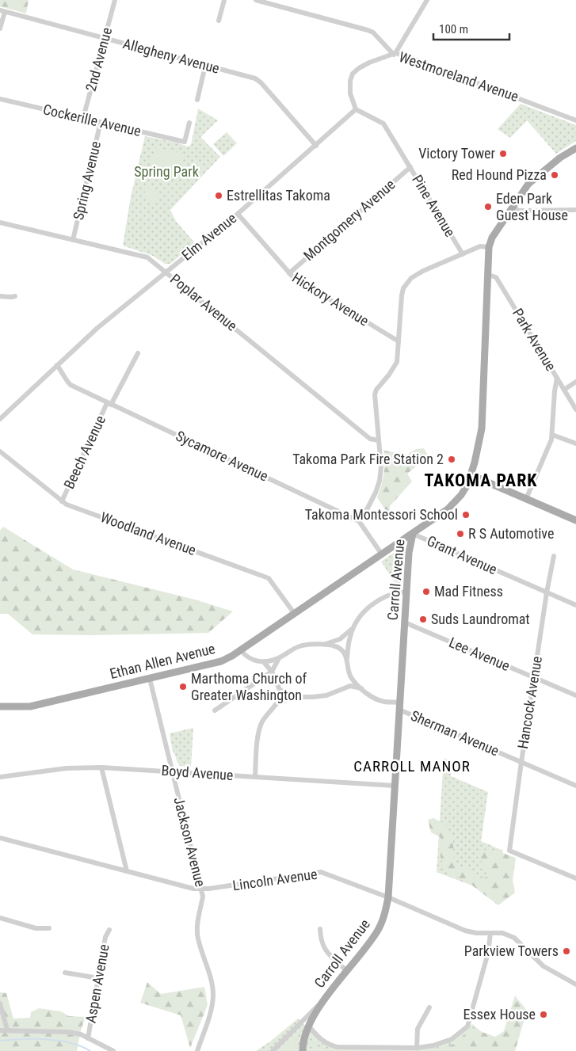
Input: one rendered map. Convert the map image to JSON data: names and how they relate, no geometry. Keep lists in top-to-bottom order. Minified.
{"streets":{"main road":["Carroll Avenue","Ethan Allen Avenue"],"street":["Allegheny Avenue","2nd Avenue","Westmoreland Avenue","Cockerille Avenue","Spring Avenue","Pine Avenue","Montgomery Avenue","Elm Avenue","Hickory Avenue","Poplar Avenue","Park Avenue","Beech Avenue","Sycamore Avenue","Woodland Avenue","Grant Avenue","Lee Avenue","Hancock Avenue","Sherman Avenue","Boyd Avenue","Jackson Avenue","Lincoln Avenue","Aspen Avenue"]},"crossings":[["Allegheny Avenue","2nd Avenue"],["Allegheny Avenue","Elm Avenue"],["2nd Avenue","Cockerille Avenue"],["Cockerille Avenue","Spring Avenue"],["Spring Avenue","Poplar Avenue"],["Pine Avenue","Montgomery Avenue"],["Pine Avenue","Elm Avenue"],["Montgomery Avenue","Hickory Avenue"],["Elm Avenue","Hickory Avenue"],["Elm Avenue","Poplar Avenue"],["Elm Avenue","Sycamore Avenue"],["Park Avenue","Carroll Avenue"],["Beech Avenue","Sycamore Avenue"],["Beech Avenue","Woodland Avenue"],["Woodland Avenue","Ethan Allen Avenue"],["Grant Avenue","Carroll Avenue"],["Grant Avenue","Ethan Allen Avenue"],["Grant Avenue","Hancock Avenue"],["Carroll Avenue","Lee Avenue"],["Carroll Avenue","Ethan Allen Avenue"],["Carroll Avenue","Sherman Avenue"],["Carroll Avenue","Boyd Avenue"],["Carroll Avenue","Lincoln Avenue"],["Lee Avenue","Hancock Avenue"],["Ethan Allen Avenue","Jackson Avenue"],["Hancock Avenue","Sherman Avenue"],["Boyd Avenue","Jackson Avenue"],["Jackson Avenue","Lincoln Avenue"]],"districts":["TAKOMA PARK","CARROLL MANOR"],"parks":["Spring Park"],"places":["Victory Tower","Red Hound Pizza","Estrellitas Takoma","Eden Park Guest House","Takoma Park Fire Station 2","Takoma Montessori School","R S Automotive","Mad Fitness","Suds Laundromat","Marthoma Church of Greater Washington","Parkview Towers","Essex House"],"scale_bar":"100 m"}
